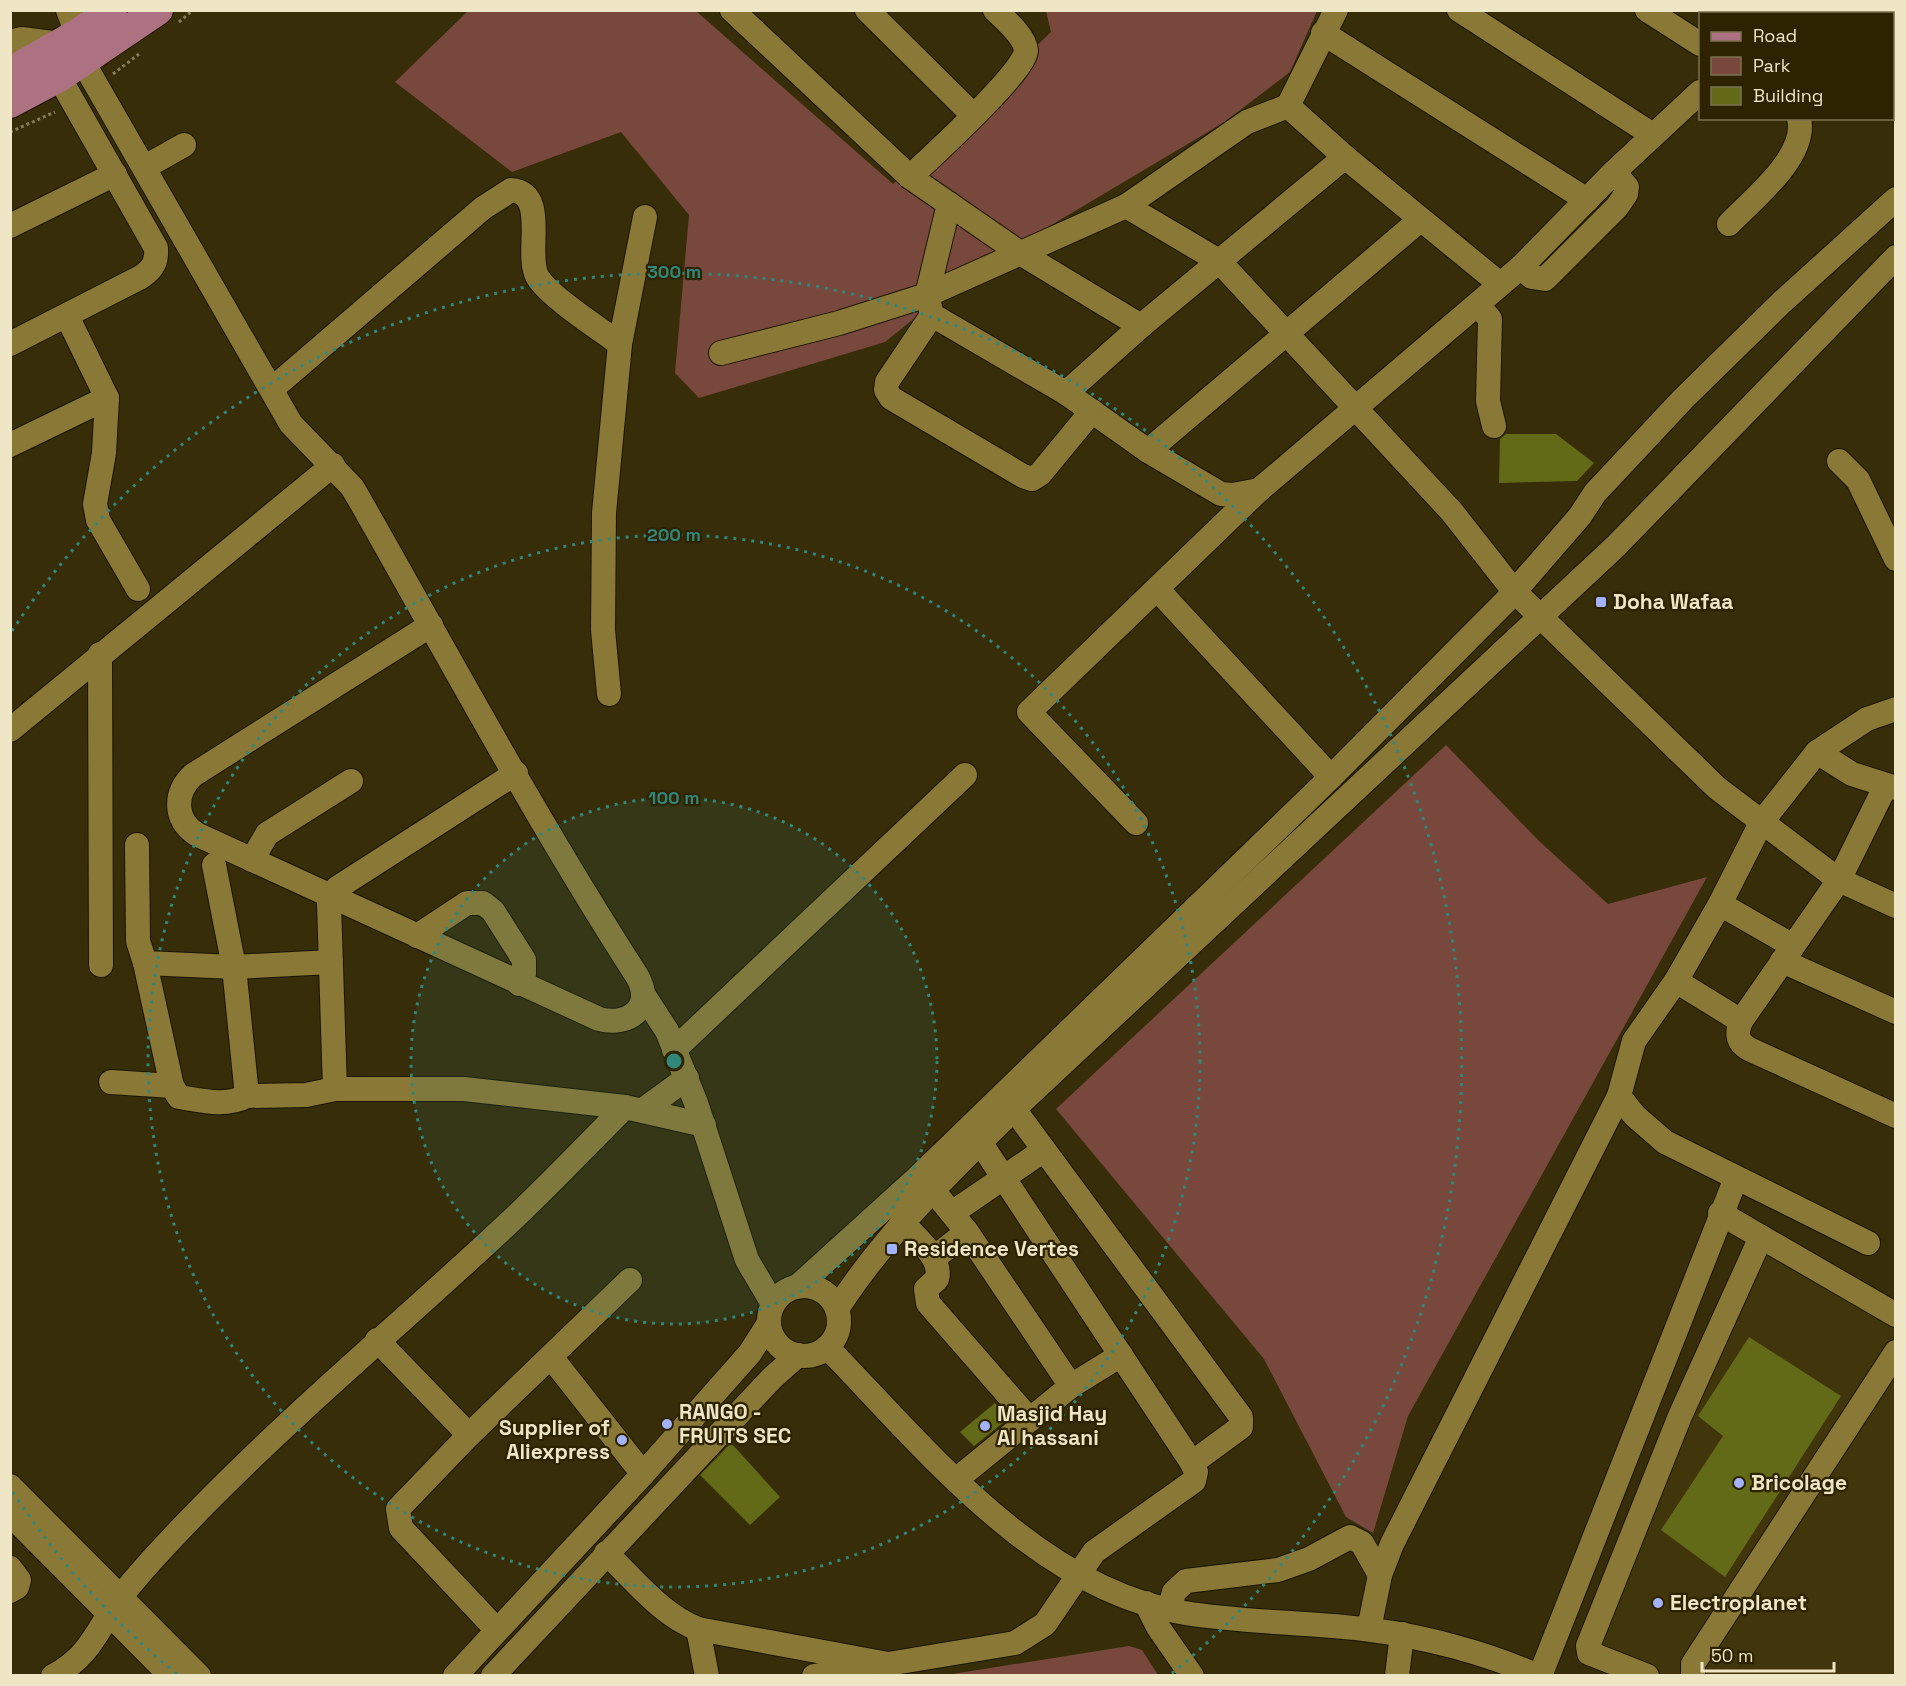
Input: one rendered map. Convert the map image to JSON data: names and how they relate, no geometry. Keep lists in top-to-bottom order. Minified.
{"places":{"transit":["Doha Wafaa","Residence Vertes"],"other":["RANGO - FRUITS SEC","Masjid Hay Al hassani","Supplier of Aliexpress","Bricolage","Electroplanet"]},"legend":["Road","Park","Building"],"scale_bar":"50 m","rings":["300 m","200 m","100 m"]}
